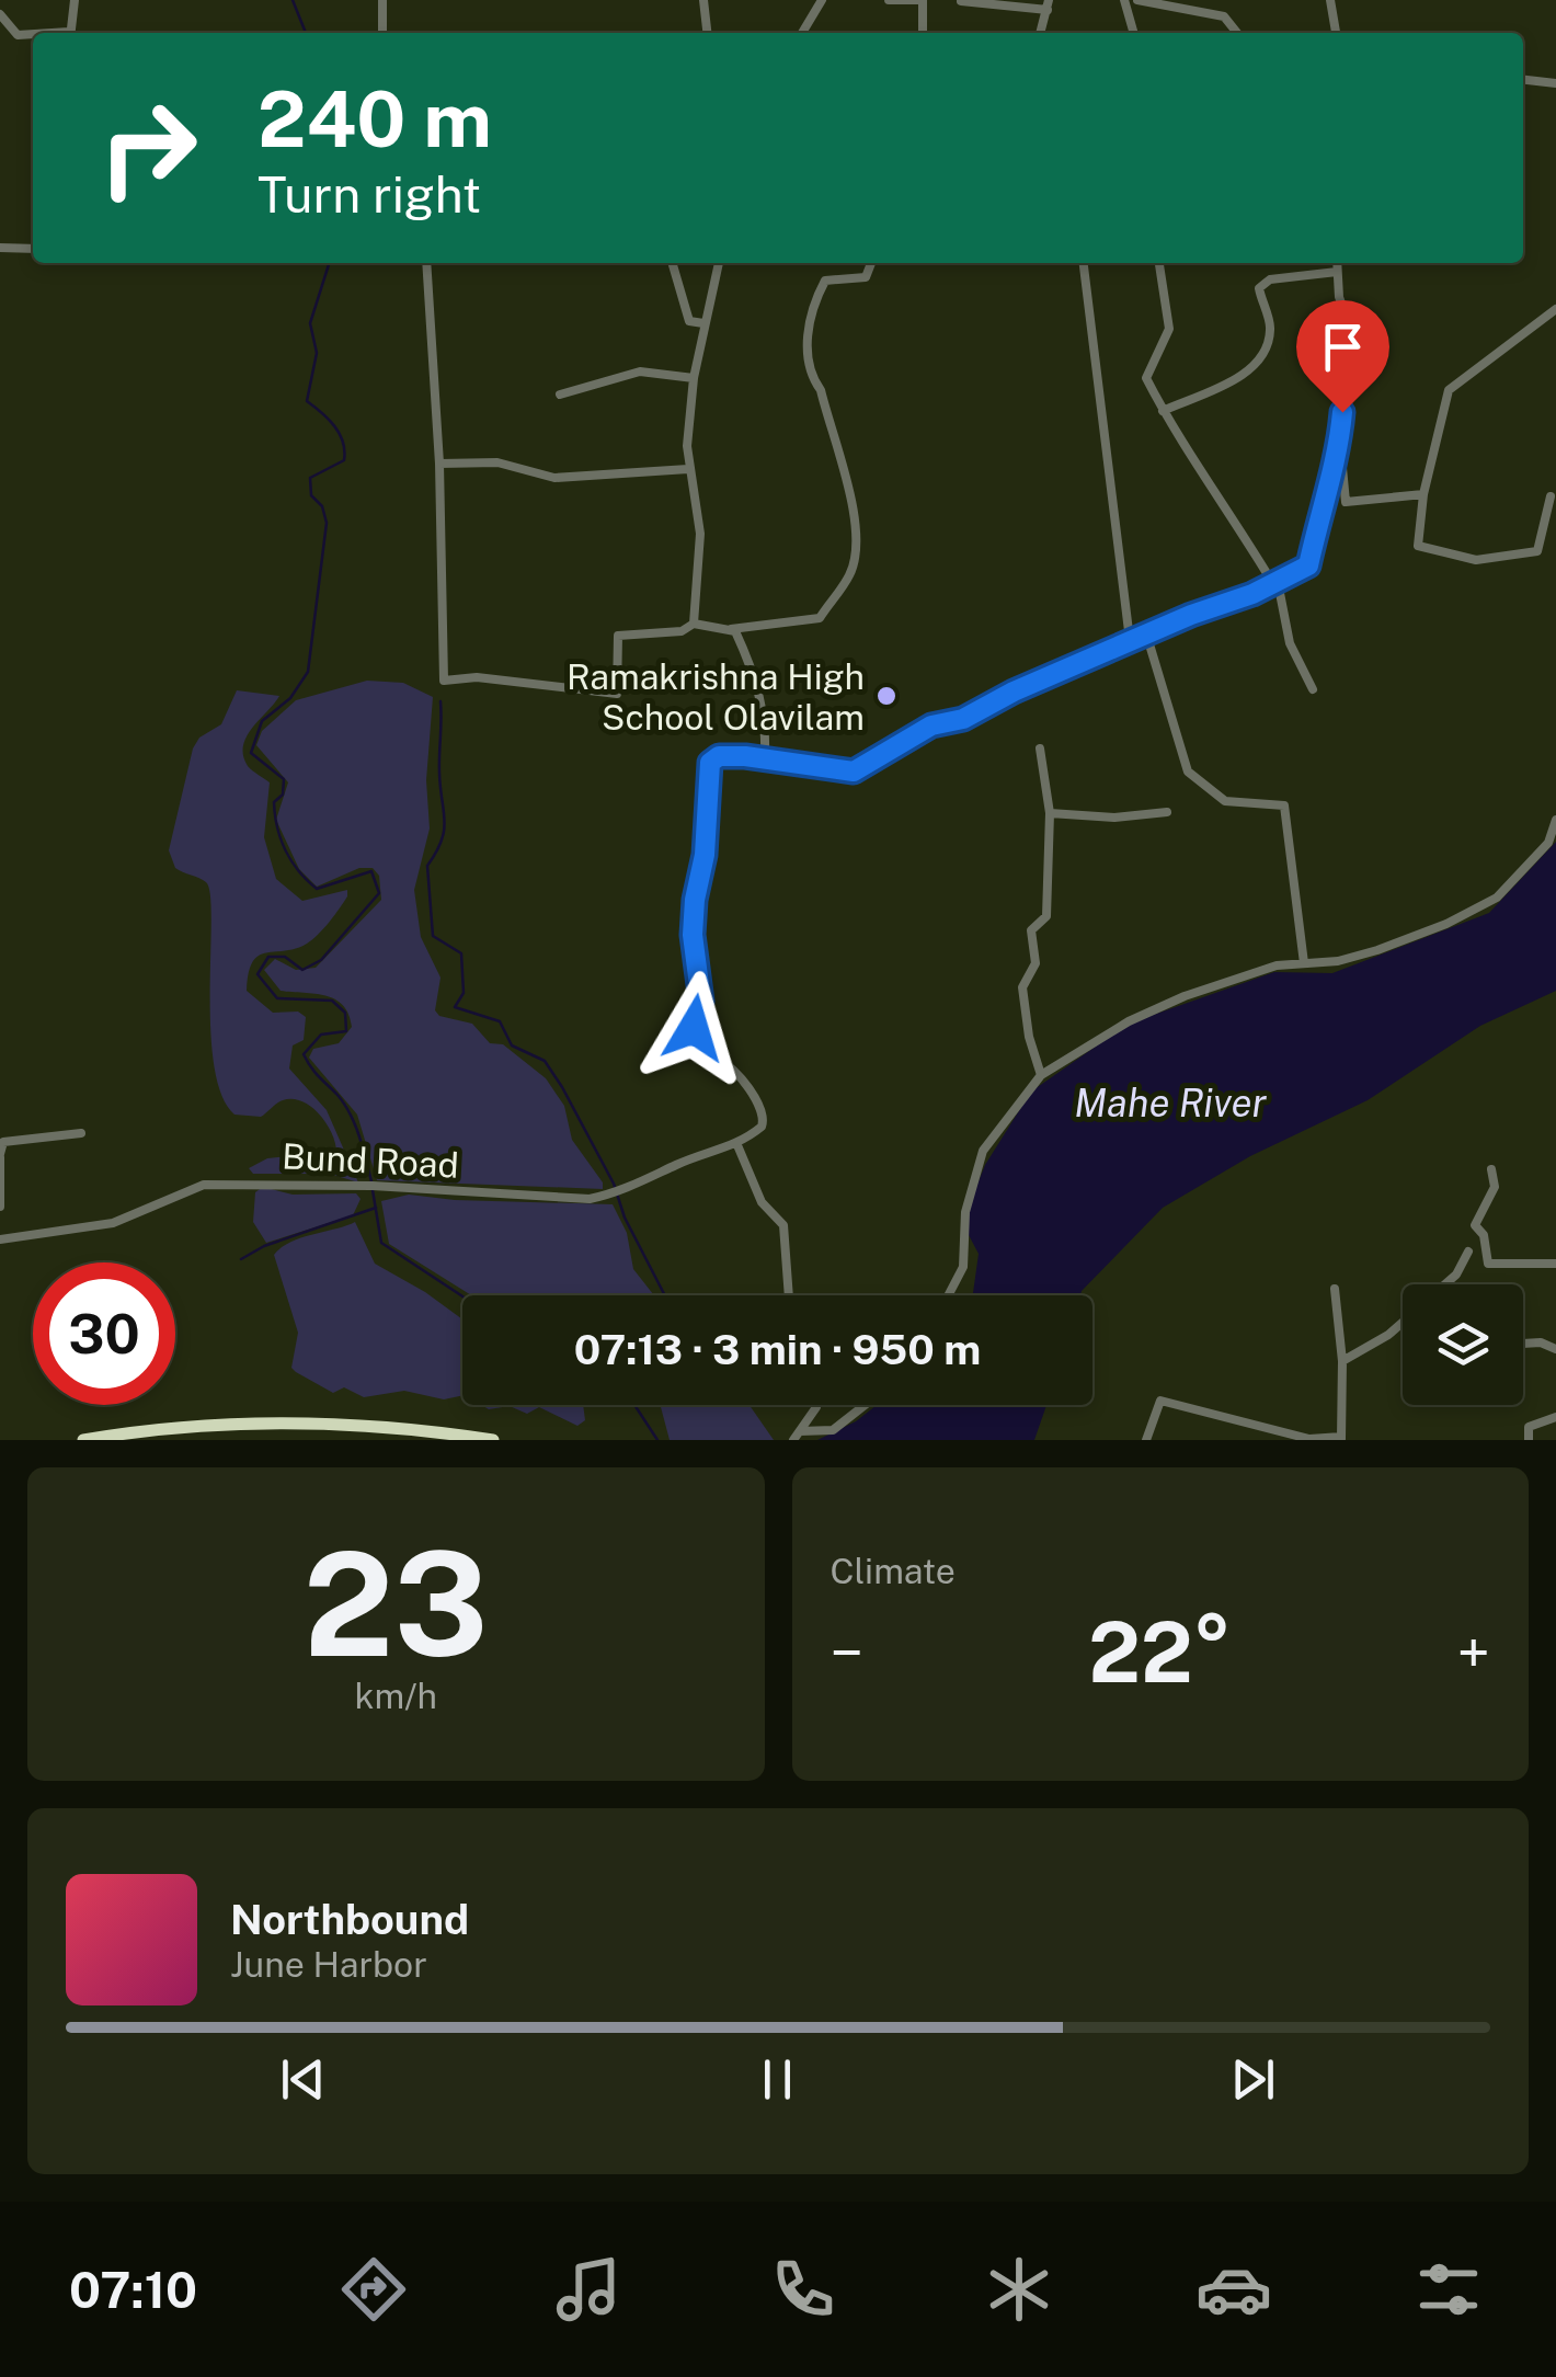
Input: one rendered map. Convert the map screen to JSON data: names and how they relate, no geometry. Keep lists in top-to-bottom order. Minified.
{"streets":{"street":["Bund Road"]},"water":["Mahe River"],"places":["Ramakrishna High School Olavilam"],"page":{"turn":["240 m","Turn right"],"limit":"30","trip":"07:13 · 3 min · 950 m","tile":[["23","km/h"],"Climate"],"heat":["−","22°","+"],"song":["Northbound","June Harbor"],"tabs":"07:10"}}
